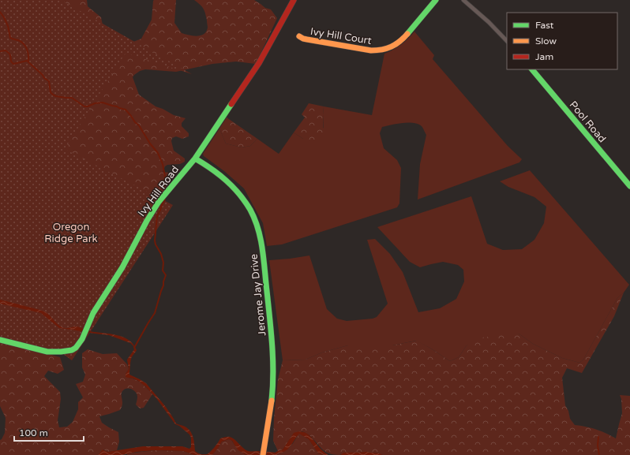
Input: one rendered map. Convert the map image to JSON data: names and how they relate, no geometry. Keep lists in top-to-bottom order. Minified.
{"streets":{"street":["Ivy Hill Court","Pool Road","Ivy Hill Road","Jerome Jay Drive"]},"crossings":[["Ivy Hill Road","Jerome Jay Drive"]],"parks":["Oregon Ridge Park"],"legend":["Fast","Slow","Jam"],"scale_bar":"100 m"}
